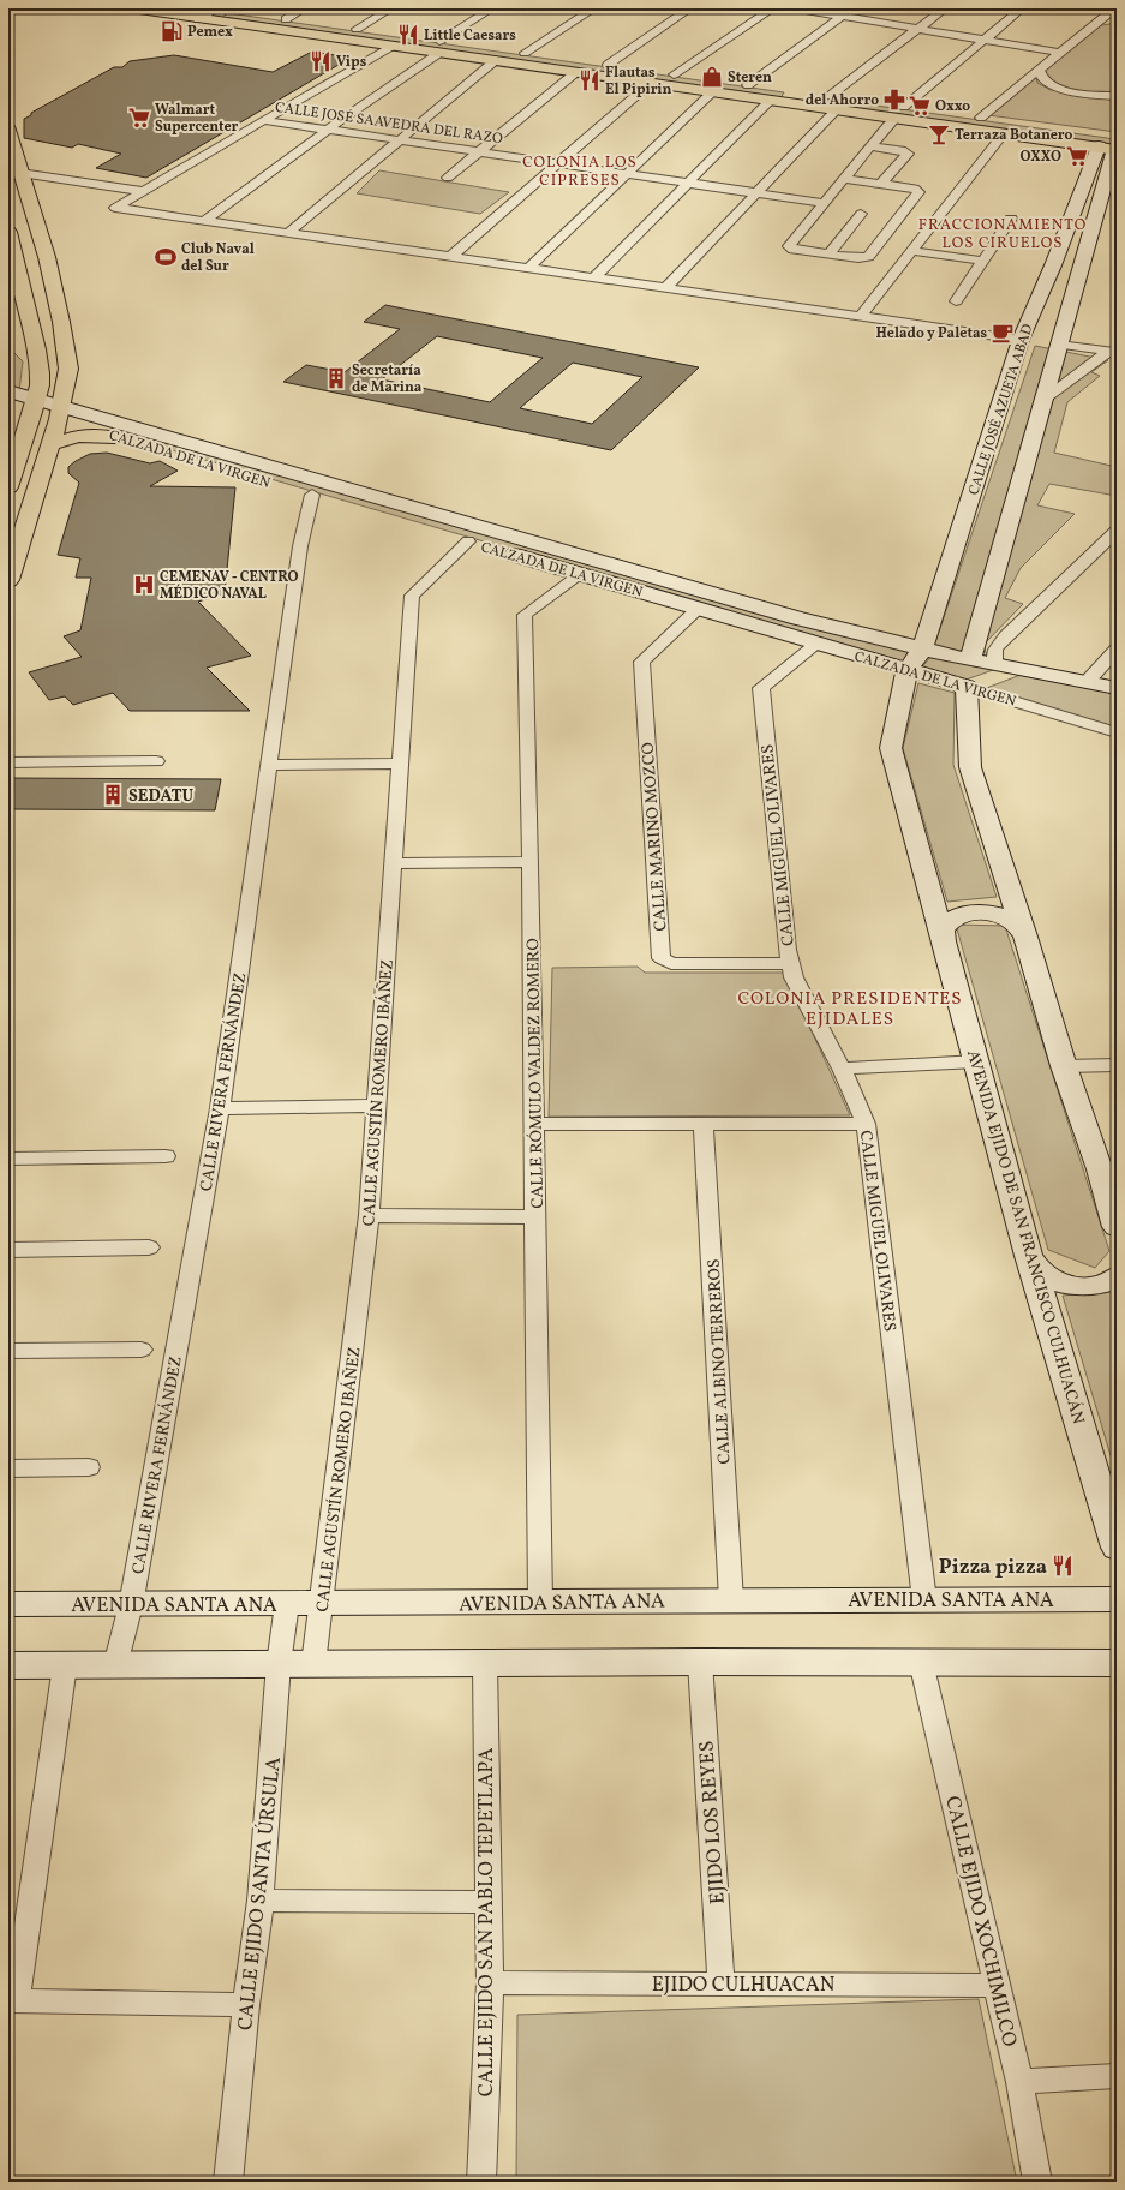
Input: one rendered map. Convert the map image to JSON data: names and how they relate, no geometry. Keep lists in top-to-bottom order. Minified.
{"streets":{"street":["CALLE JOSÉ SAAVEDRA DEL RAZO","CALLE JOSÉ AZUETA ABAD","CALZADA DE LA VIRGEN","CALLE MARINO MOZCO","CALLE MIGUEL OLIVARES","CALLE RÓMULO VALDEZ ROMERO","CALLE RIVERA FERNÁNDEZ","CALLE AGUSTÍN ROMERO IBÁÑEZ","AVENIDA EJIDO DE SAN FRANCISCO CULHUACÁN","CALLE ALBINO TERREROS","AVENIDA SANTA ANA","EJIDO LOS REYES","CALLE EJIDO SANTA ÚRSULA","CALLE EJIDO XOCHIMILCO","CALLE EJIDO SAN PABLO TEPETLAPA","EJIDO CULHUACAN"]},"crossings":[["CALLE JOSÉ AZUETA ABAD","CALZADA DE LA VIRGEN"],["CALLE JOSÉ AZUETA ABAD","AVENIDA EJIDO DE SAN FRANCISCO CULHUACÁN"],["CALZADA DE LA VIRGEN","CALLE MARINO MOZCO"],["CALZADA DE LA VIRGEN","CALLE MIGUEL OLIVARES"],["CALZADA DE LA VIRGEN","CALLE RÓMULO VALDEZ ROMERO"],["CALZADA DE LA VIRGEN","CALLE RIVERA FERNÁNDEZ"],["CALZADA DE LA VIRGEN","CALLE AGUSTÍN ROMERO IBÁÑEZ"],["CALZADA DE LA VIRGEN","AVENIDA EJIDO DE SAN FRANCISCO CULHUACÁN"],["CALLE MARINO MOZCO","CALLE MIGUEL OLIVARES"],["CALLE MIGUEL OLIVARES","AVENIDA SANTA ANA"],["CALLE RÓMULO VALDEZ ROMERO","AVENIDA SANTA ANA"],["CALLE RIVERA FERNÁNDEZ","AVENIDA SANTA ANA"],["CALLE AGUSTÍN ROMERO IBÁÑEZ","AVENIDA SANTA ANA"],["CALLE ALBINO TERREROS","AVENIDA SANTA ANA"],["AVENIDA SANTA ANA","CALLE EJIDO SANTA ÚRSULA"],["EJIDO LOS REYES","EJIDO CULHUACAN"],["CALLE EJIDO XOCHIMILCO","EJIDO CULHUACAN"],["CALLE EJIDO SAN PABLO TEPETLAPA","EJIDO CULHUACAN"]],"districts":["COLONIA LOS CIPRESES","FRACCIONAMIENTO LOS CIRUELOS","COLONIA PRESIDENTES EJIDALES"],"places":{"fuel station":["Pemex"],"restaurant":["Little Caesars","Vips","Flautas El Pipirin","Pizza pizza"],"shop":["Steren"],"pharmacy":["del Ahorro"],"supermarket":["Oxxo","Walmart Supercenter","OXXO"],"bar":["Terraza Botanero"],"sports":["Club Naval del Sur"],"cafe":["Helado y Paletas"],"building":["Secretaría de Marina","SEDATU"],"hospital":["CEMENAV - CENTRO MÉDICO NAVAL"]}}
